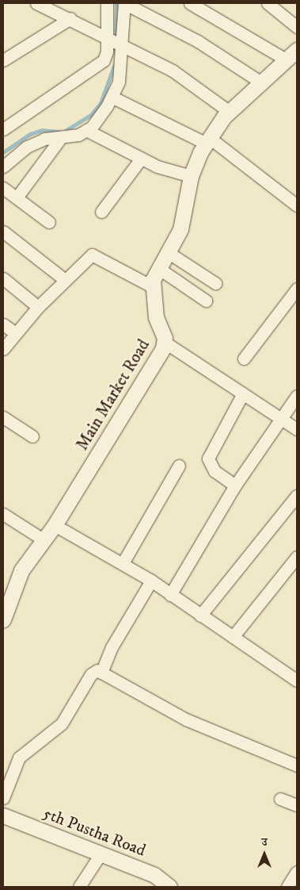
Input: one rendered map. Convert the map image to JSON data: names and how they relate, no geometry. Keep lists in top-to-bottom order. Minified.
{"streets":{"street":["Main Market Road","5th Pustha Road"]},"north":"top"}
